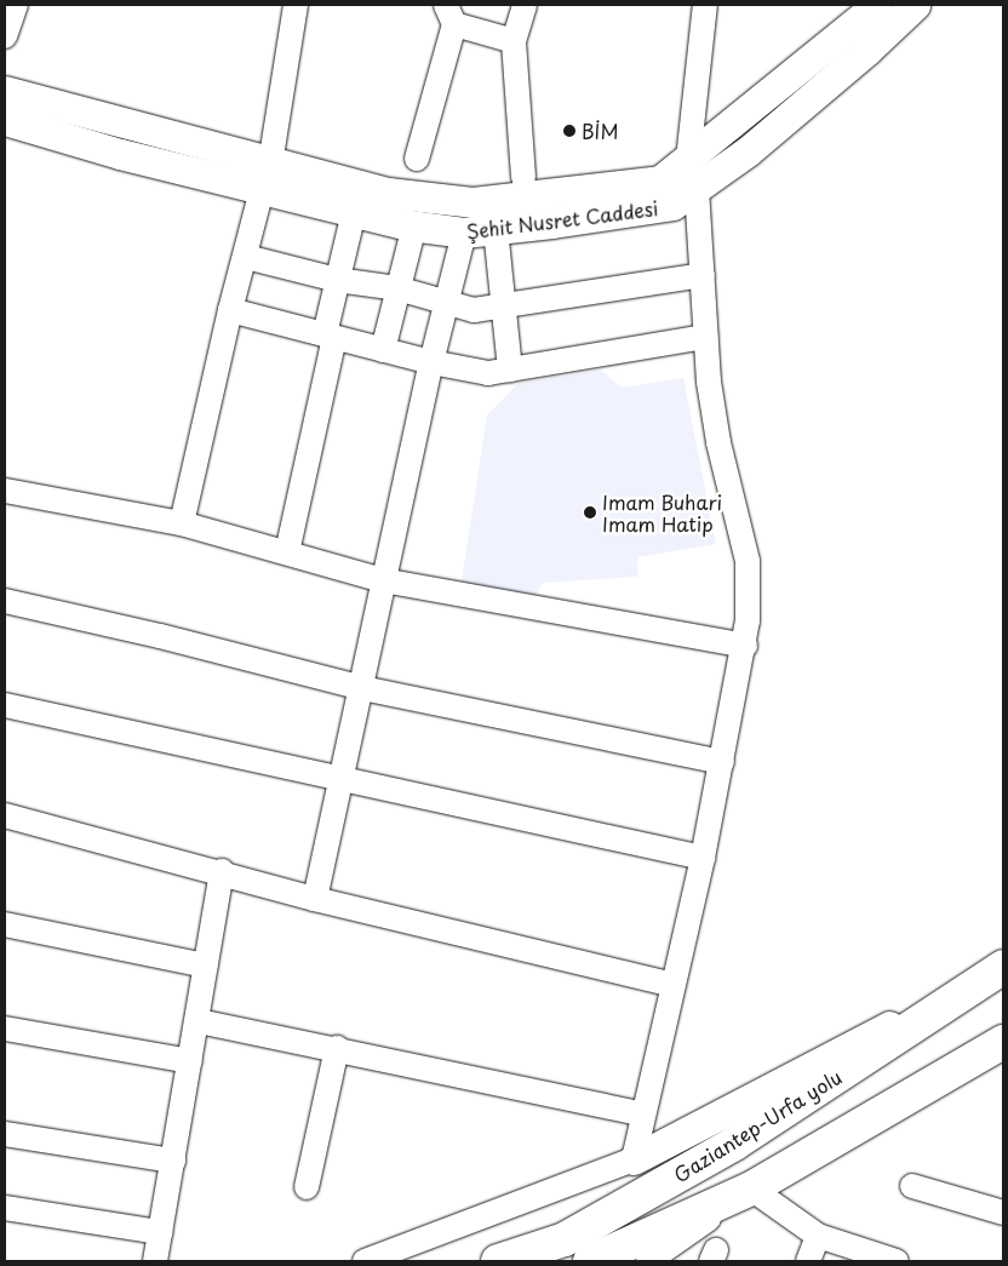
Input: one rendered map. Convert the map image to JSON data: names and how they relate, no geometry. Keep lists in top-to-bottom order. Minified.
{"streets":{"highway":["Gaziantep-Urfa yolu"],"main road":["Şehit Nusret Caddesi"]},"places":["BİM","Imam Buhari Imam Hatip"]}
